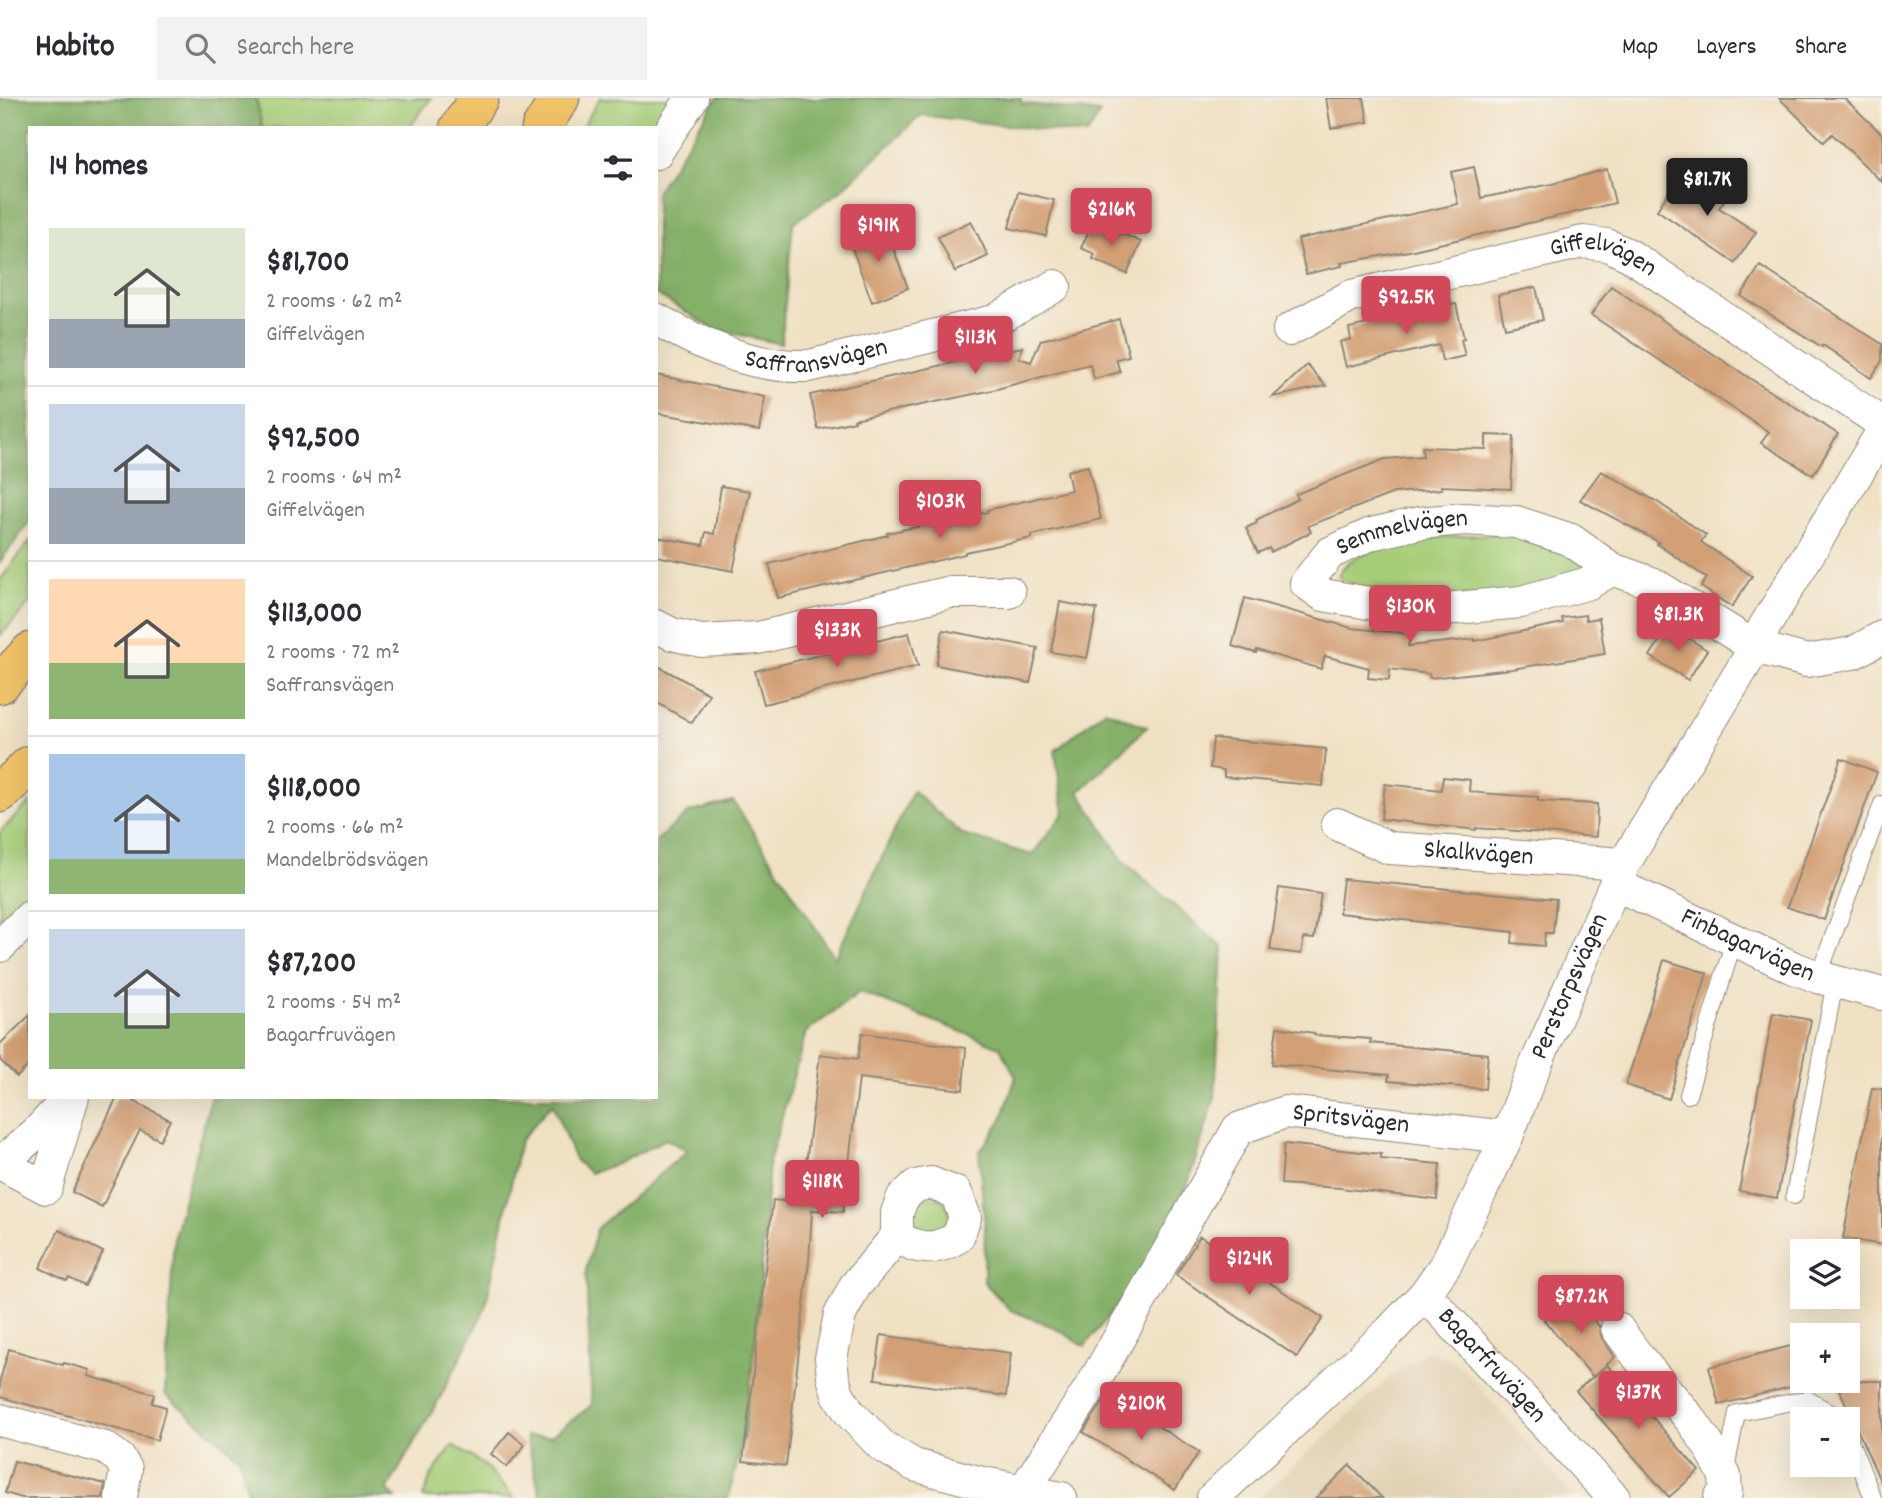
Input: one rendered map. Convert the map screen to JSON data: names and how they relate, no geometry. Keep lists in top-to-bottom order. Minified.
{"streets":{"street":["Giffelvägen","Saffransvägen","Semmelvägen","Skalkvägen","Finbagarvägen","Perstorpsvägen","Spritsvägen","Bagarfruvägen"]},"crossings":[["Semmelvägen","Perstorpsvägen"],["Skalkvägen","Finbagarvägen"],["Skalkvägen","Perstorpsvägen"],["Finbagarvägen","Perstorpsvägen"],["Perstorpsvägen","Spritsvägen"],["Perstorpsvägen","Bagarfruvägen"]],"page":{"header":"Habito","search":"Search here","nav":["Map","Layers","Share"],"heading":"14 homes","price":["$81.7K","$216K","$191K","$92.5K","$113K","$103K","$130K","$81.3K","$133K","$118K","$124K","$87.2K","$137K","$210K"],"list":[{"name":"$81,700","note":"2 rooms · 62 m² · Giffelvägen"},{"name":"$92,500","note":"2 rooms · 64 m² · Giffelvägen"},{"name":"$113,000","note":"2 rooms · 72 m² · Saffransvägen"},{"name":"$118,000","note":"2 rooms · 66 m² · Mandelbrödsvägen"},{"name":"$87,200","note":"2 rooms · 54 m² · Bagarfruvägen"}],"map_buttons":["+","−"]}}
